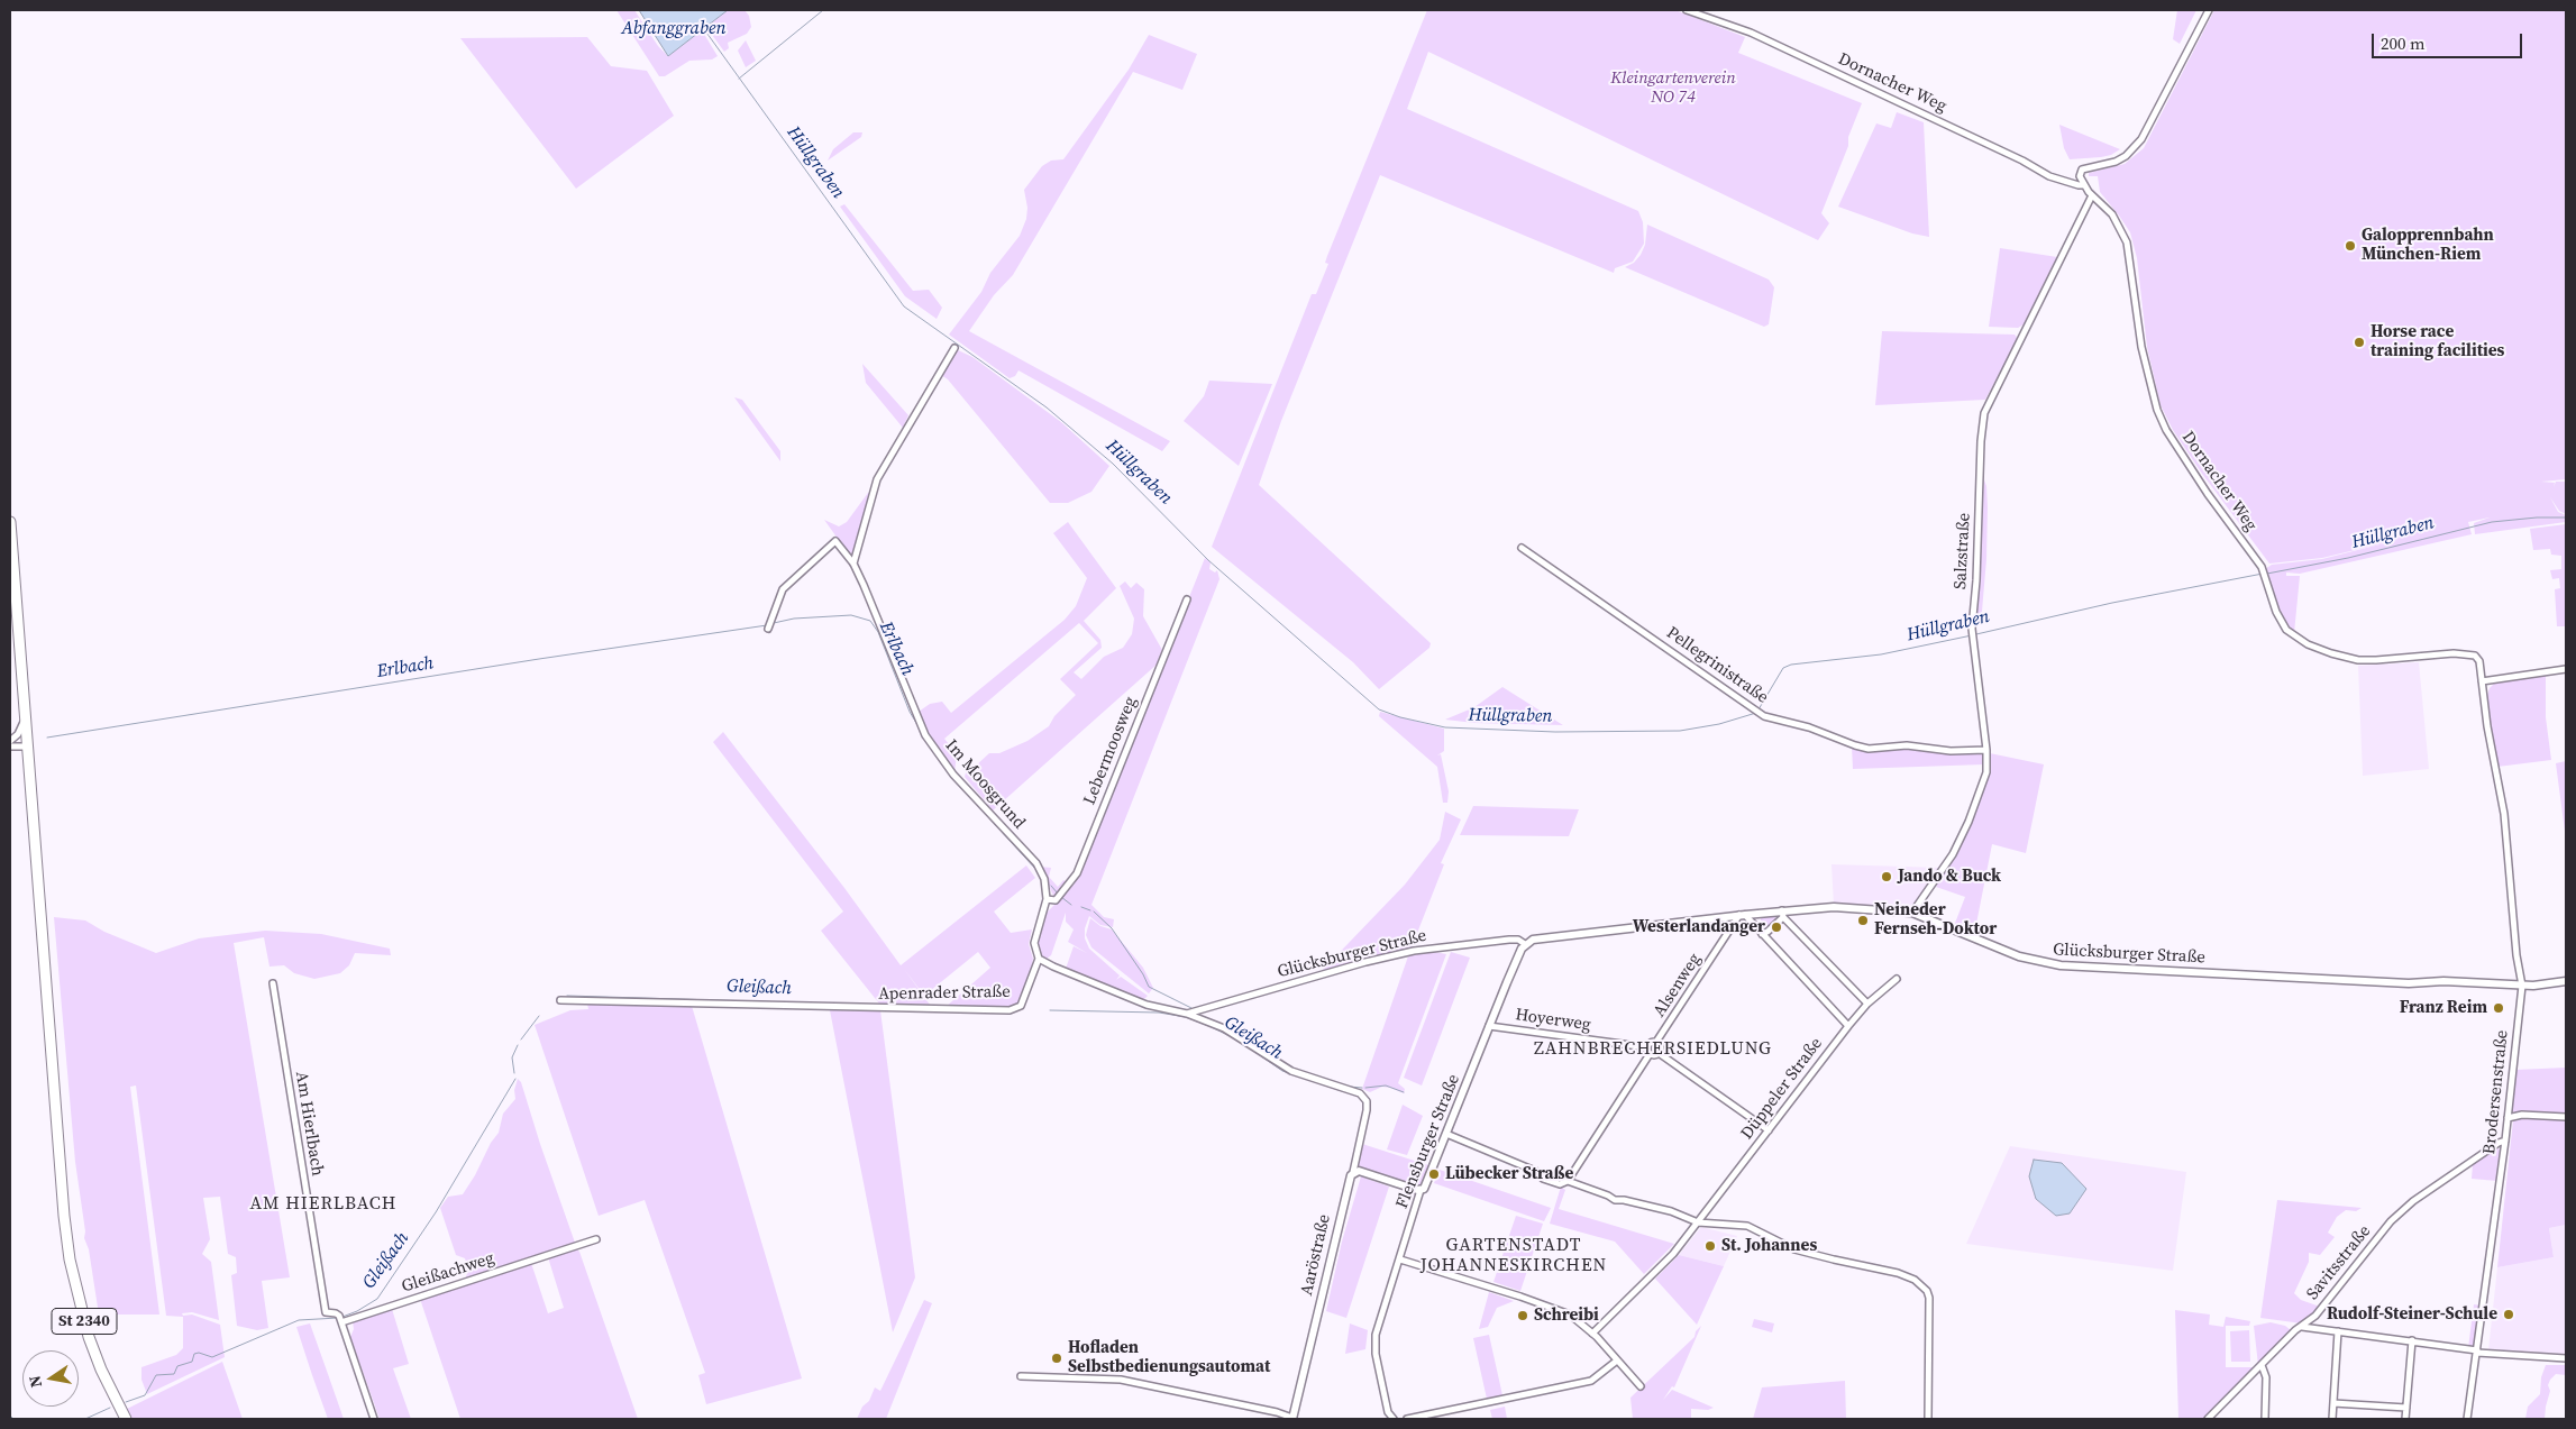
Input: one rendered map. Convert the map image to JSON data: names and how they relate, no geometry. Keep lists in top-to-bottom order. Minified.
{"streets":{"main road":["St 2340"],"street":["Dornacher Weg","Salzstraße","Pellegrinistraße","Lebermoosweg","Im Moosgrund","Glücksburger Straße","Alsenweg","Apenrader Straße","Hoyerweg","Düppeler Straße","Brodersenstraße","Am Hierlbach","Flensburger Straße","Aaröstraße","Savitsstraße","Gleißachweg"]},"crossings":[["Dornacher Weg","Salzstraße"],["Dornacher Weg","Brodersenstraße"],["Salzstraße","Pellegrinistraße"],["Salzstraße","Glücksburger Straße"],["Lebermoosweg","Im Moosgrund"],["Im Moosgrund","Apenrader Straße"],["Glücksburger Straße","Alsenweg"],["Glücksburger Straße","Brodersenstraße"],["Glücksburger Straße","Flensburger Straße"],["Glücksburger Straße","Aaröstraße"],["Alsenweg","Hoyerweg"],["Hoyerweg","Flensburger Straße"],["Brodersenstraße","Savitsstraße"],["Am Hierlbach","Gleißachweg"]],"districts":["ZAHNBRECHERSIEDLUNG","AM HIERLBACH","GARTENSTADT JOHANNESKIRCHEN"],"water":["Abfanggraben","Hüllgraben","Erlbach","Gleißach"],"parks":["Kleingartenverein NO 74"],"places":["Galopprennbahn München-Riem","Horse race training facilities","Jando & Buck","Neineder Fernseh-Doktor","Westerlandanger","Franz Reim","Lübecker Straße","St. Johannes","Rudolf-Steiner-Schule","Schreibi","Hofladen Selbstbedienungsautomat"],"scale_bar":"200 m","north":"left"}
